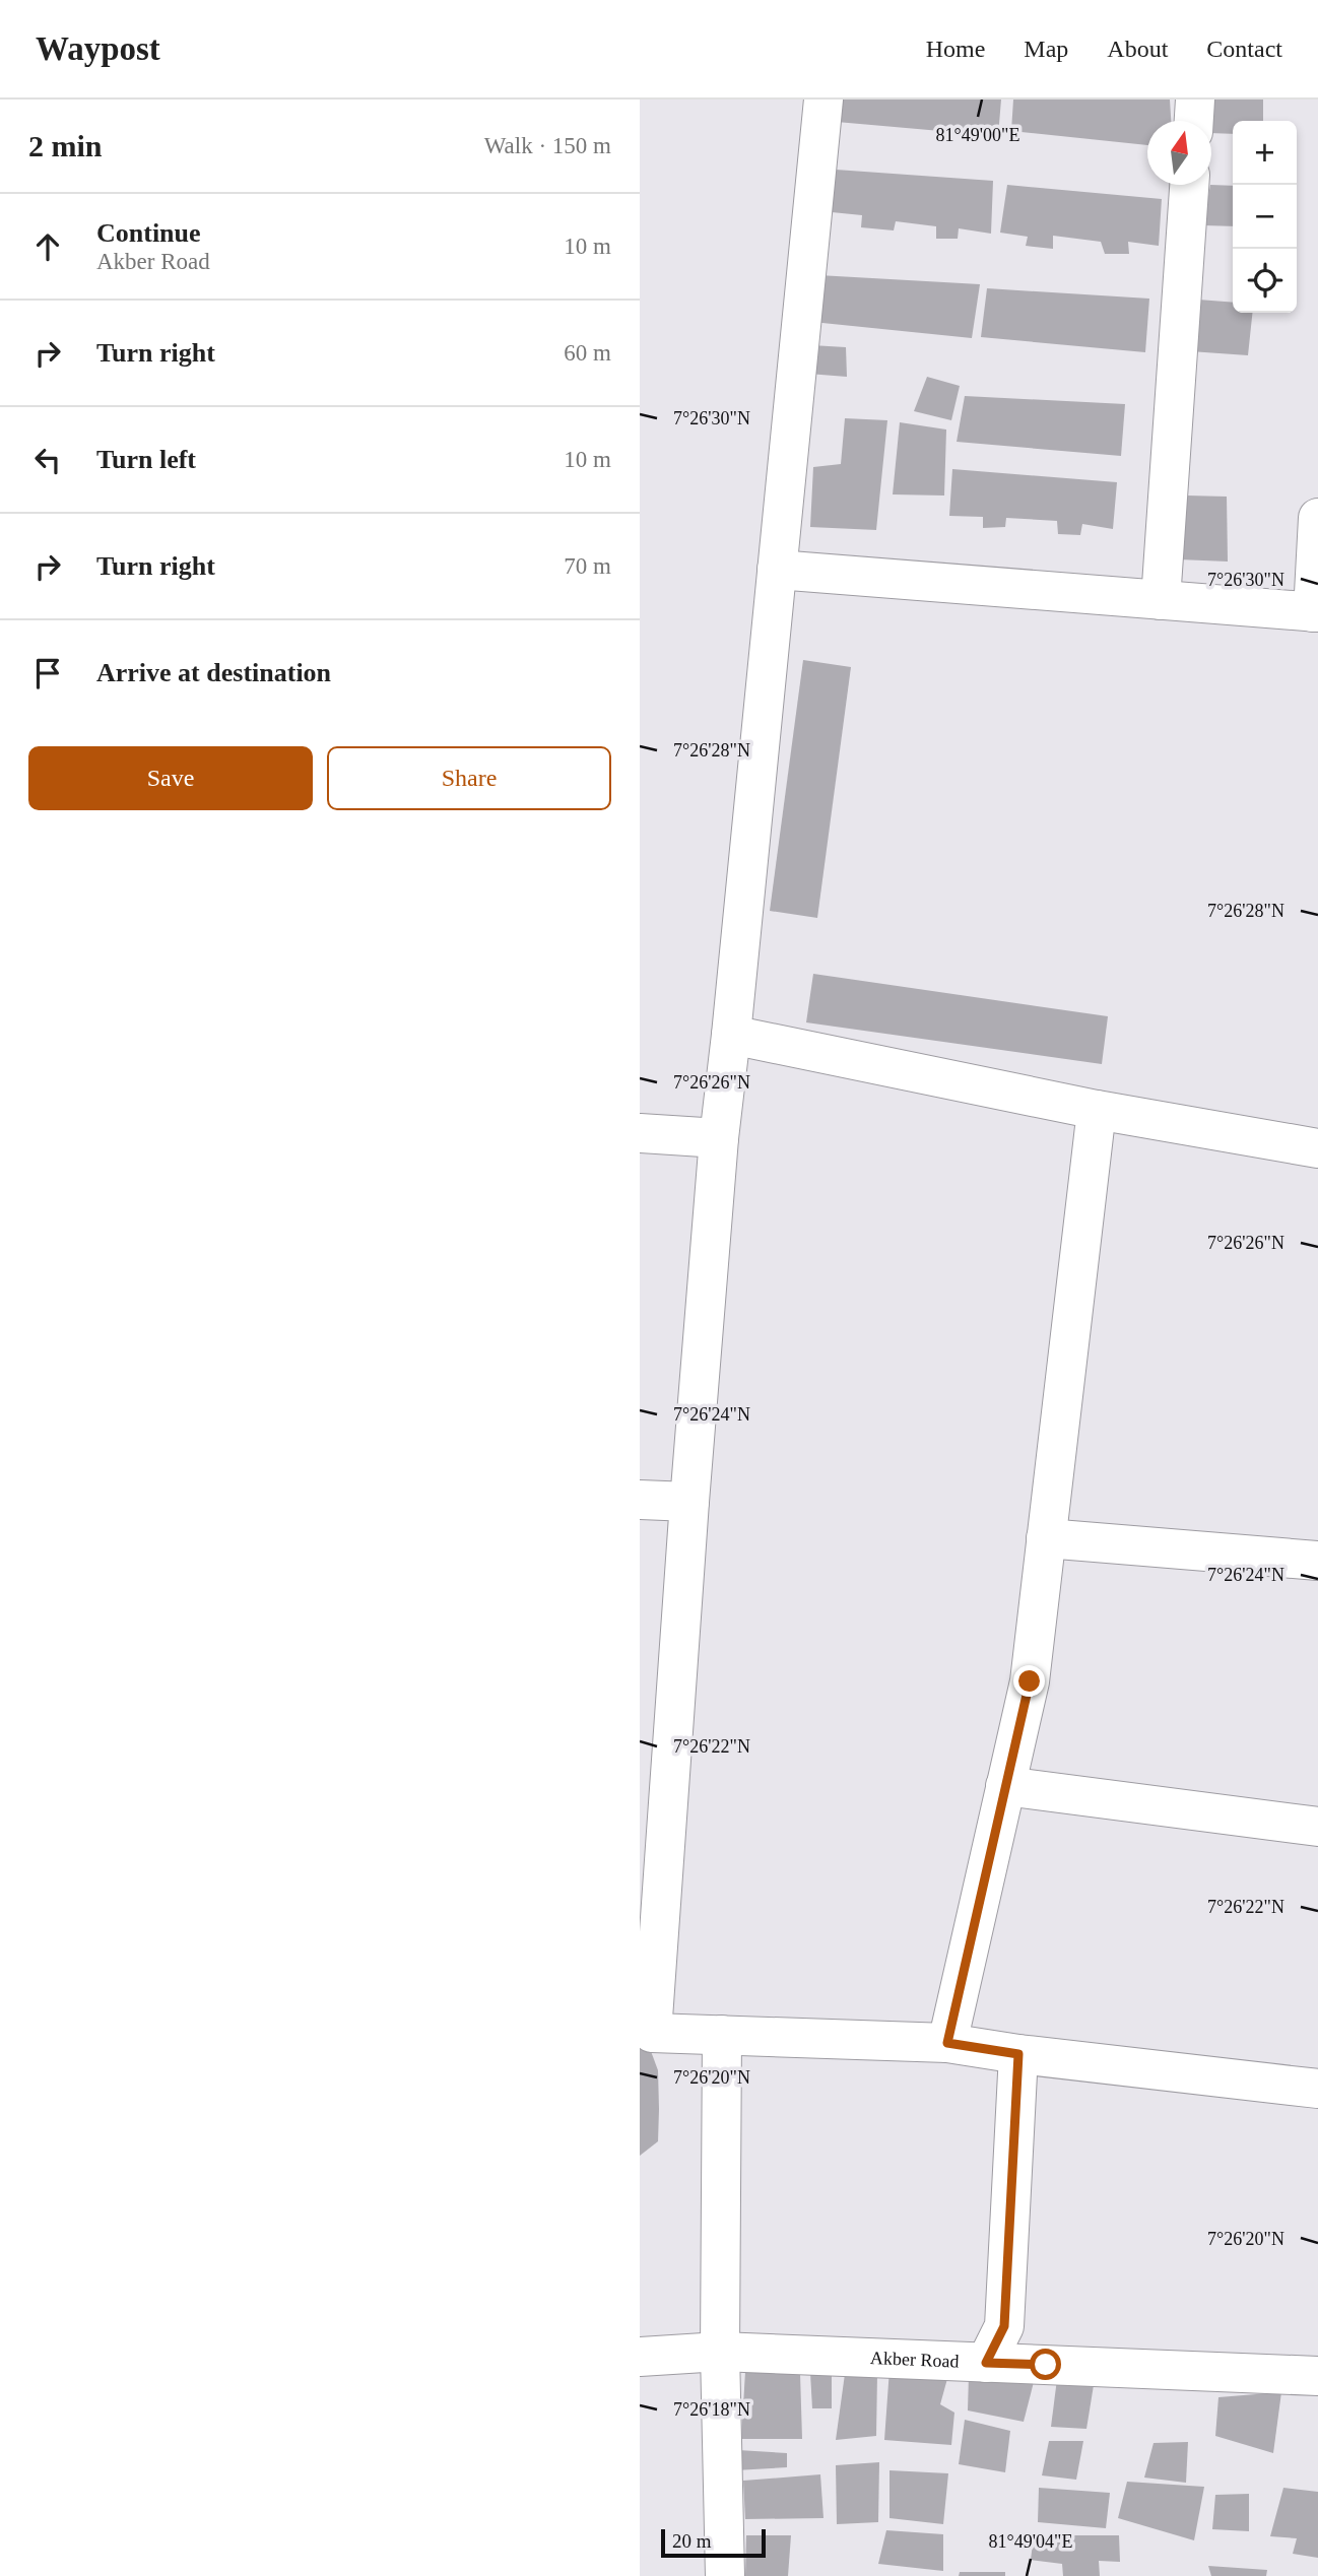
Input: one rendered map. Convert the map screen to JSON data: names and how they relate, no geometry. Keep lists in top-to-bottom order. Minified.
{"streets":{"street":["Akber Road"]},"scale_bar":"20 m","north":"top","page":{"header":"Waypost","nav":["Home","Map","About","Contact"],"heading":["2 min","Walk · 150 m"],"map_buttons":["+","−"],"list":[["Continue","Akber Road","10 m"],["Turn right","60 m"],["Turn left","10 m"],["Turn right","70 m"],"Arrive at destination"],"buttons":["Save","Share"],"scale":"20 m"},"coordinates":["81°49'00\"E","7°26'30\"N","7°26'28\"N","7°26'26\"N","7°26'24\"N","7°26'22\"N","7°26'20\"N","7°26'18\"N","81°49'04\"E"]}
